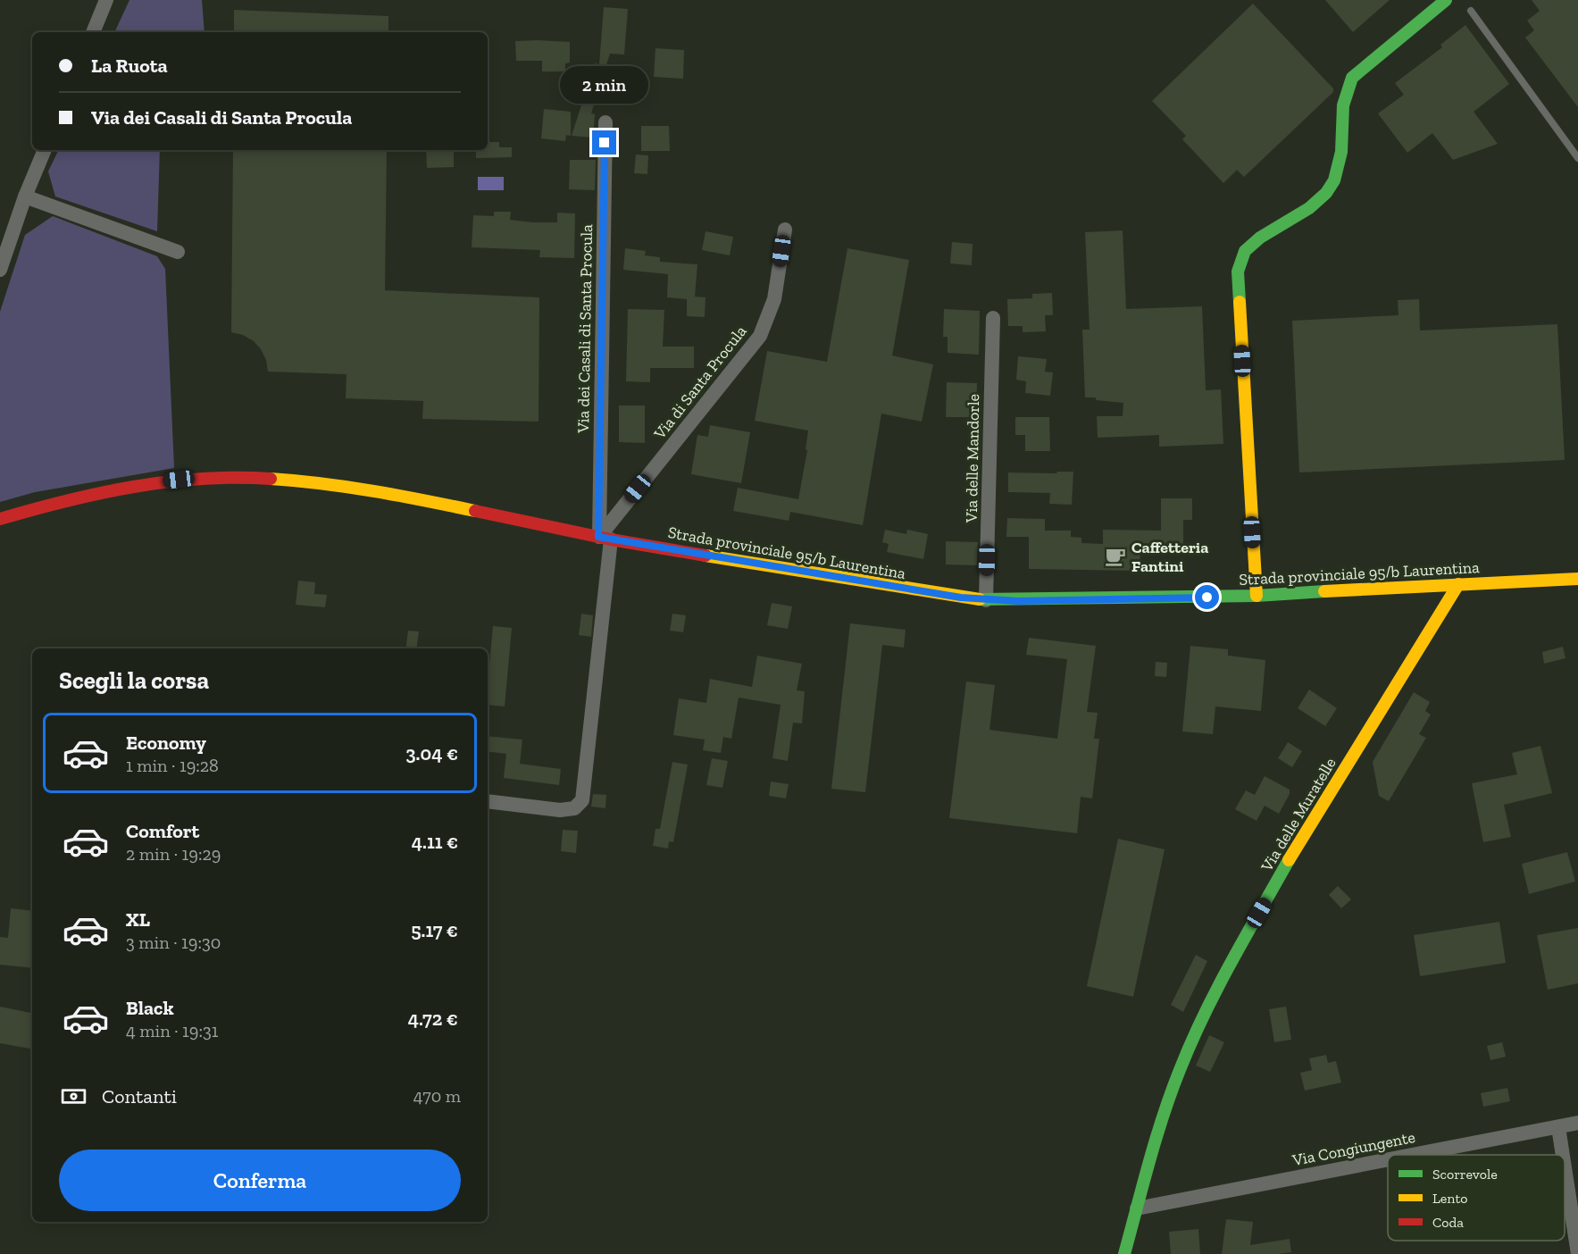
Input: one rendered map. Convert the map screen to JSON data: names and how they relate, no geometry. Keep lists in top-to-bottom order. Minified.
{"streets":{"main road":["Strada provinciale 95/b Laurentina","Via delle Muratelle"],"street":["Via dei Casali di Santa Procula","Via di Santa Procula","Via delle Mandorle","Via Congiungente"]},"crossings":[["Via dei Casali di Santa Procula","Via di Santa Procula"],["Via dei Casali di Santa Procula","Strada provinciale 95/b Laurentina"],["Via di Santa Procula","Strada provinciale 95/b Laurentina"],["Via delle Mandorle","Strada provinciale 95/b Laurentina"],["Strada provinciale 95/b Laurentina","Via delle Muratelle"],["Via delle Muratelle","Via Congiungente"]],"places":{"cafe":["Caffetteria Fantini"]},"legend":["Scorrevole","Lento","Coda"],"page":{"banner":["La Ruota","Via dei Casali di Santa Procula"],"bubble":"2 min","heading":"Scegli la corsa","list":[{"name":"Economy","note":"1 min · 19:28","value":"3.04 €"},{"name":"Comfort","note":"2 min · 19:29","value":"4.11 €"},{"name":"XL","note":"3 min · 19:30","value":"5.17 €"},{"name":"Black","note":"4 min · 19:31","value":"4.72 €"}],"pay":["Contanti","470 m"],"buttons":"Conferma"}}
